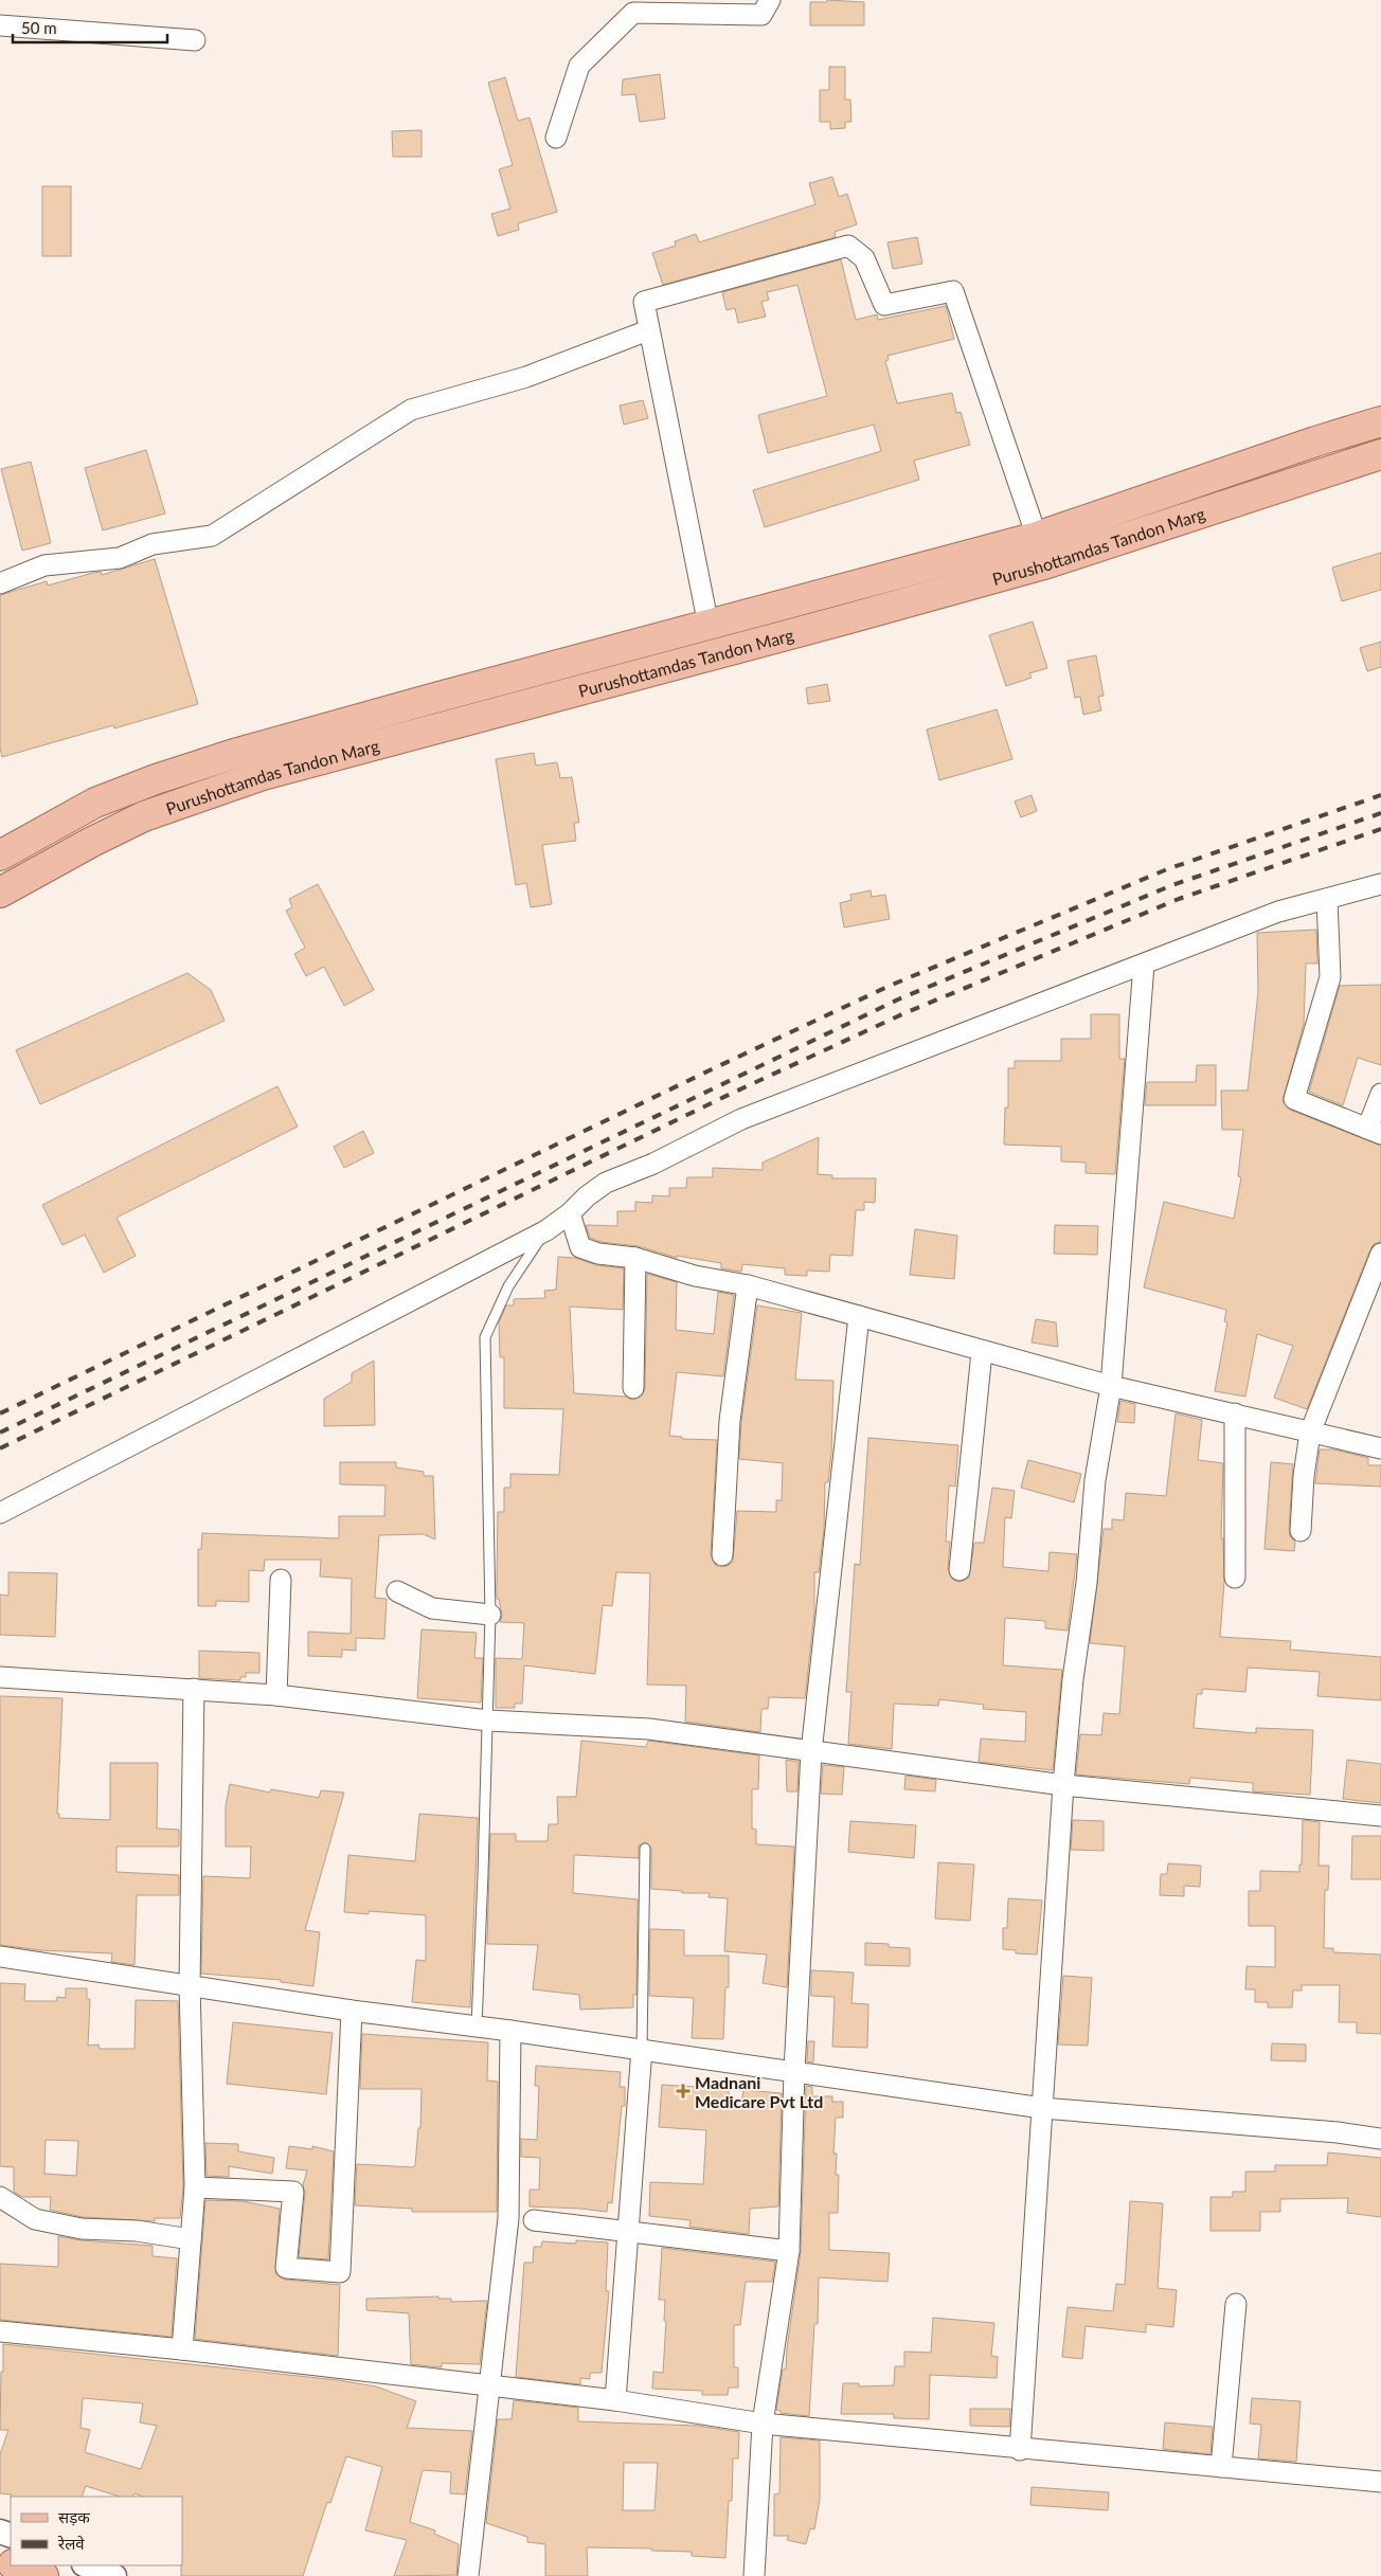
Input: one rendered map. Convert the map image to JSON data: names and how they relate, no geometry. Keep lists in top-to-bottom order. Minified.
{"streets":{"main road":["Purushottamdas Tandon Marg"]},"places":{"health":["Madnani Medicare Pvt Ltd"]},"legend":["सड़क","रेलवे"],"scale_bar":"50 m"}
